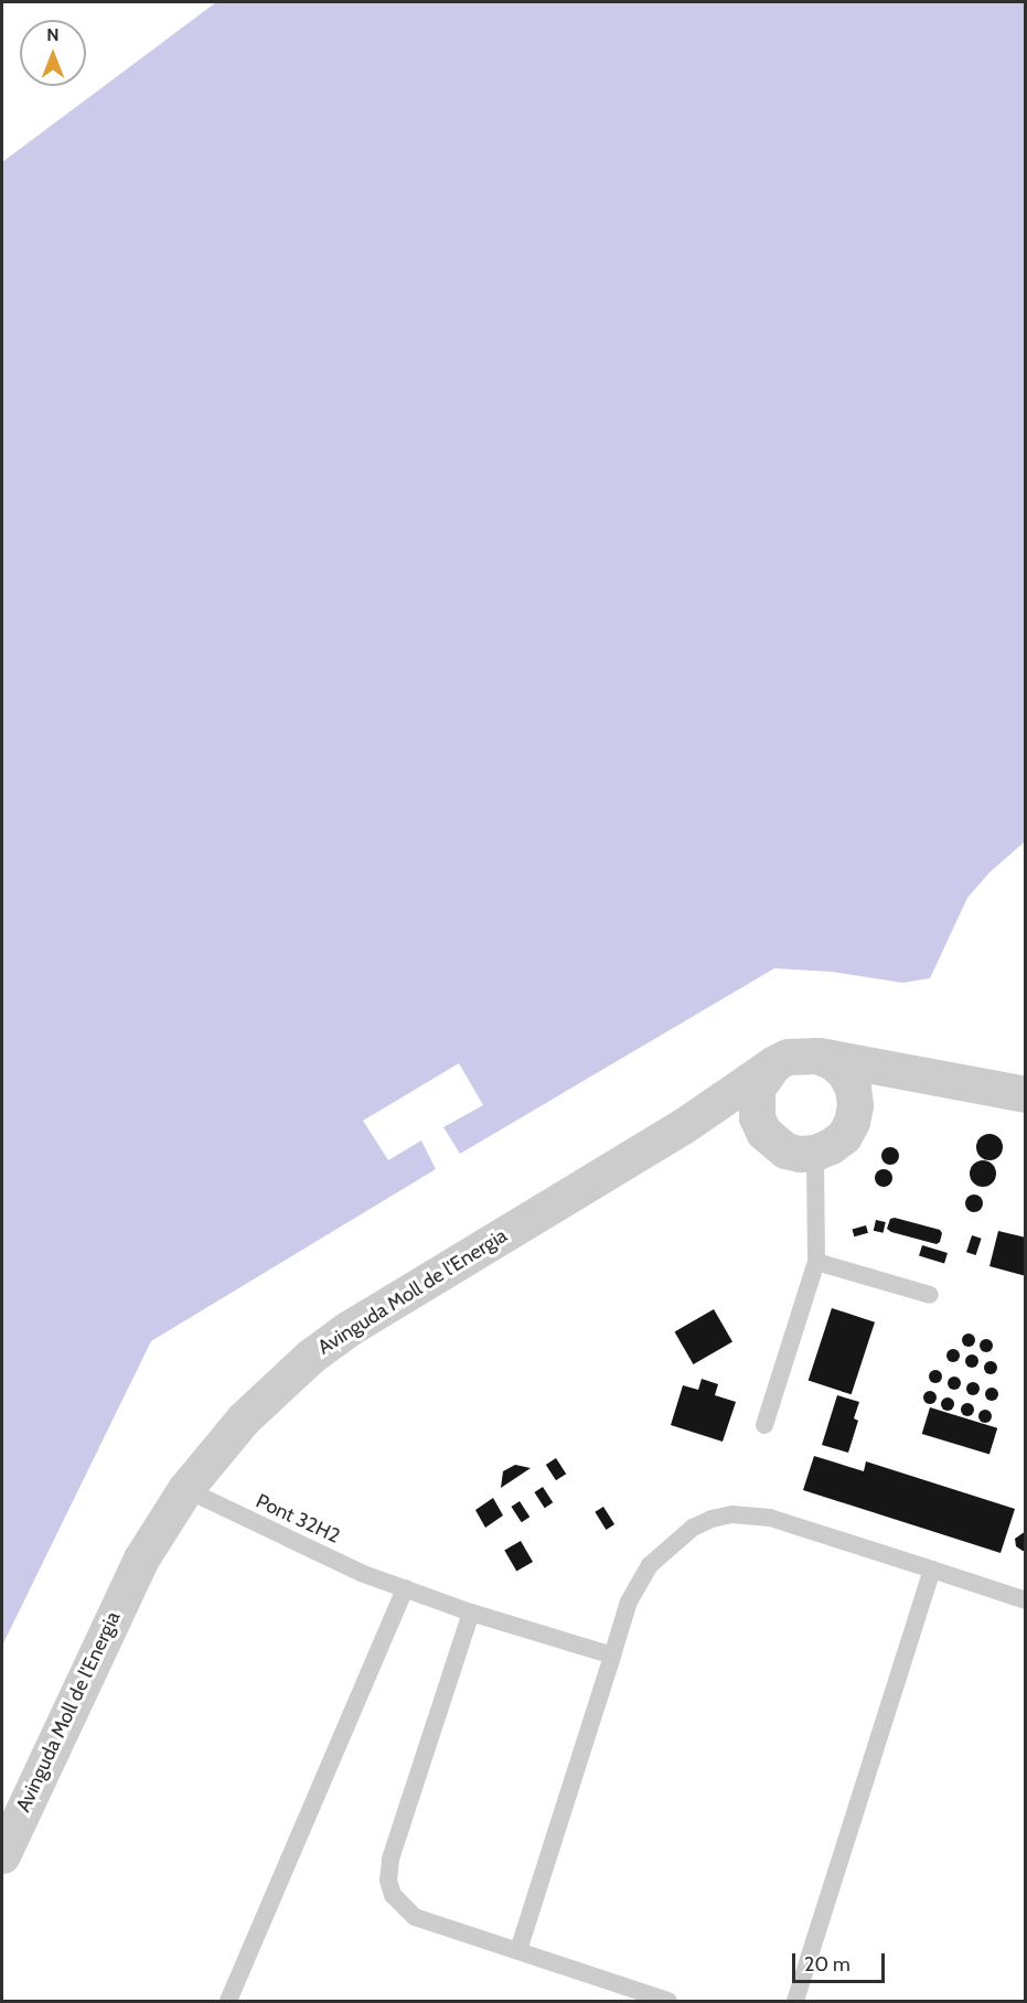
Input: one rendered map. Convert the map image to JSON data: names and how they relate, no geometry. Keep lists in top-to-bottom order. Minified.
{"streets":{"street":["Avinguda Moll de l'Energia"],"lane":["Pont 32H2"]},"crossings":[["Avinguda Moll de l'Energia","Pont 32H2"]],"scale_bar":"20 m","north":"top"}
